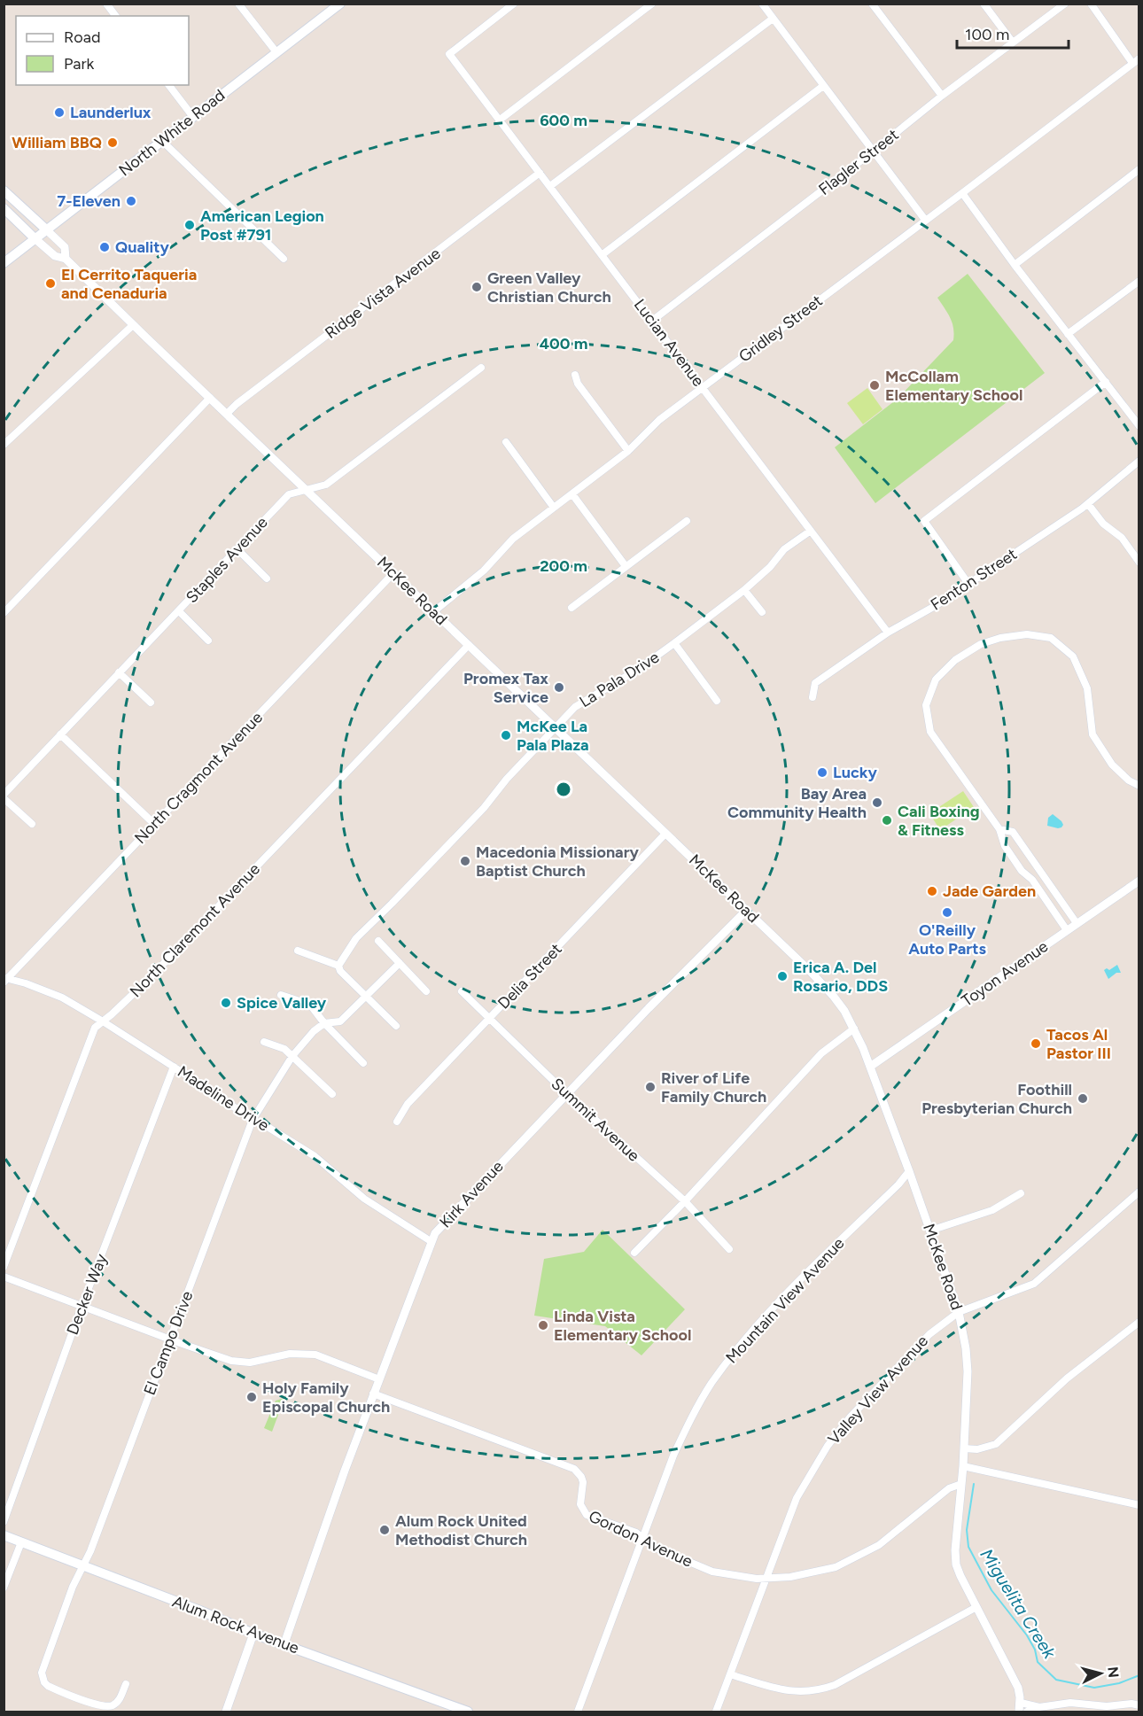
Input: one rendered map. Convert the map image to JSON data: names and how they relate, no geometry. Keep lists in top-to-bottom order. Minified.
{"streets":{"main road":["North White Road","McKee Road","Alum Rock Avenue"],"street":["Flagler Street","Ridge Vista Avenue","Gridley Street","Lucian Avenue","Staples Avenue","Fenton Street","La Pala Drive","North Cragmont Avenue","North Claremont Avenue","Toyon Avenue","Delia Street","Madeline Drive","Summit Avenue","Kirk Avenue","Decker Way","Mountain View Avenue","El Campo Drive","Valley View Avenue","Gordon Avenue"]},"crossings":[["North White Road","McKee Road"],["Flagler Street","Lucian Avenue"],["Ridge Vista Avenue","Lucian Avenue"],["Ridge Vista Avenue","McKee Road"],["Gridley Street","Lucian Avenue"],["Gridley Street","McKee Road"],["Lucian Avenue","Fenton Street"],["Lucian Avenue","La Pala Drive"],["Staples Avenue","McKee Road"],["McKee Road","La Pala Drive"],["McKee Road","North Cragmont Avenue"],["McKee Road","North Claremont Avenue"],["McKee Road","Toyon Avenue"],["McKee Road","Delia Street"],["McKee Road","Kirk Avenue"],["McKee Road","Mountain View Avenue"],["McKee Road","Valley View Avenue"],["McKee Road","Gordon Avenue"],["North Cragmont Avenue","Madeline Drive"],["North Claremont Avenue","Madeline Drive"],["Delia Street","Summit Avenue"],["Madeline Drive","Kirk Avenue"],["Madeline Drive","Decker Way"],["Madeline Drive","El Campo Drive"],["Summit Avenue","Kirk Avenue"],["Kirk Avenue","Gordon Avenue"],["Kirk Avenue","Alum Rock Avenue"],["Mountain View Avenue","Gordon Avenue"],["El Campo Drive","Alum Rock Avenue"],["Valley View Avenue","Gordon Avenue"]],"water":["Miguelita Creek"],"places":["Launderlux","William BBQ","7-Eleven","American Legion Post #791","Quality","El Cerrito Taqueria and Cenaduria","Green Valley Christian Church","McCollam Elementary School","Promex Tax Service","McKee La Pala Plaza","Lucky","Bay Area Community Health","Cali Boxing & Fitness","Macedonia Missionary Baptist Church","Jade Garden","O'Reilly Auto Parts","Erica A. Del Rosario, DDS","Spice Valley","Tacos Al Pastor III","River of Life Family Church","Foothill Presbyterian Church","Linda Vista Elementary School","Holy Family Episcopal Church","Alum Rock United Methodist Church"],"legend":["Road","Park"],"scale_bar":"100 m","north":"right","rings":["600 m","400 m","200 m"]}
